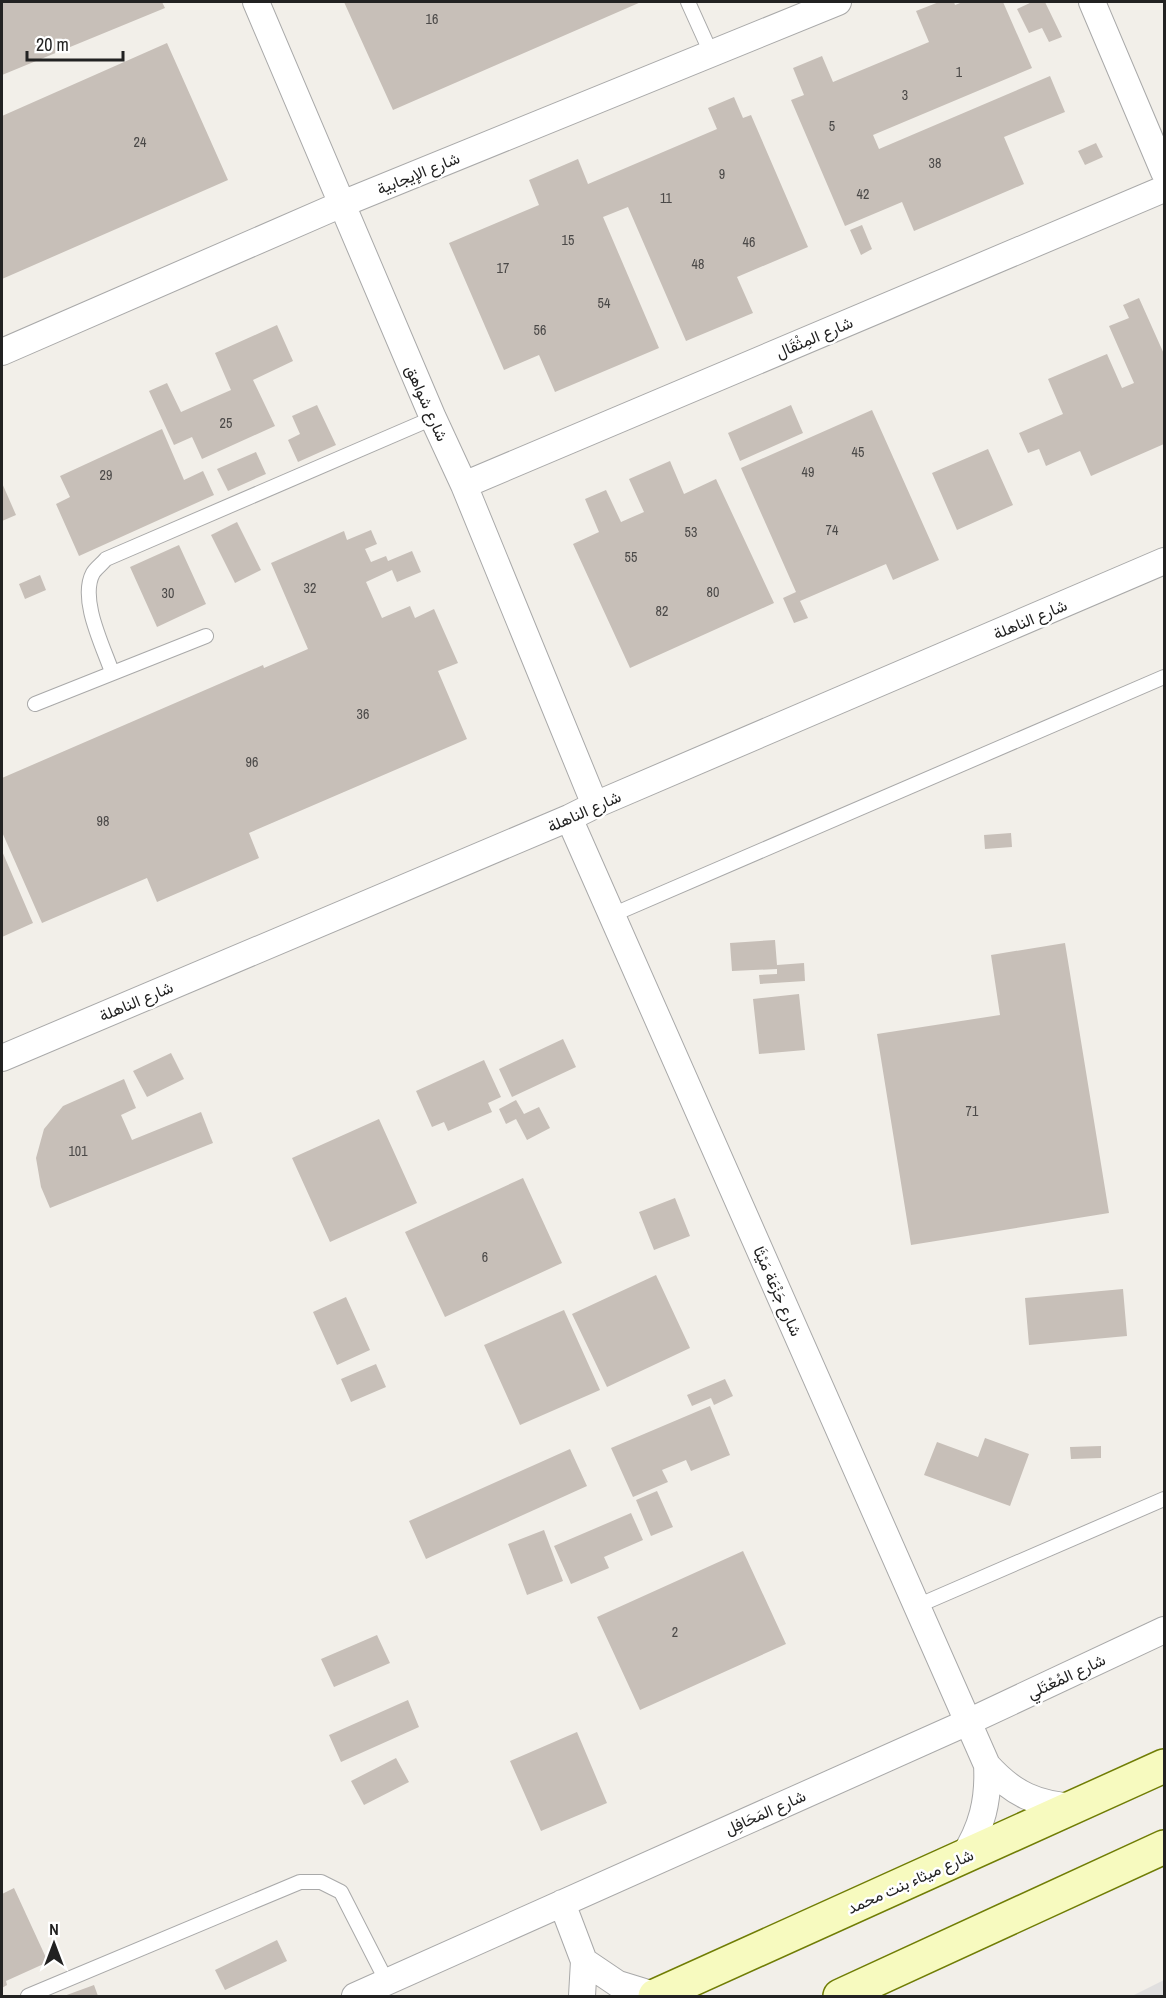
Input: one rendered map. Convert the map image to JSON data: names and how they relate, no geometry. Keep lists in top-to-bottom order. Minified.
{"streets":{"main road":["شارع ميثاء بنت محمد"],"street":["شارع الإيجابية","شارع المِثْقَال","شارع شواهق","شارع الناهلة","شارع جَزْعَة مَيْثَا","شارع المُعْتَلي","شارع المَحَافِل"]},"crossings":[["شارع الإيجابية","شارع شواهق"],["شارع المِثْقَال","شارع شواهق"],["شارع شواهق","شارع الناهلة"],["شارع الناهلة","شارع جَزْعَة مَيْثَا"],["شارع جَزْعَة مَيْثَا","شارع المُعْتَلي"],["شارع جَزْعَة مَيْثَا","شارع المَحَافِل"],["شارع جَزْعَة مَيْثَا","شارع ميثاء بنت محمد"],["شارع المُعْتَلي","شارع المَحَافِل"]],"house_numbers":["16","1","3","5","24","38","9","42","11","15","46","48","17","54","56","25","45","49","29","74","53","55","32","80","30","82","36","96","98","71","101","6","2"],"scale_bar":"20 m","north":"top"}
